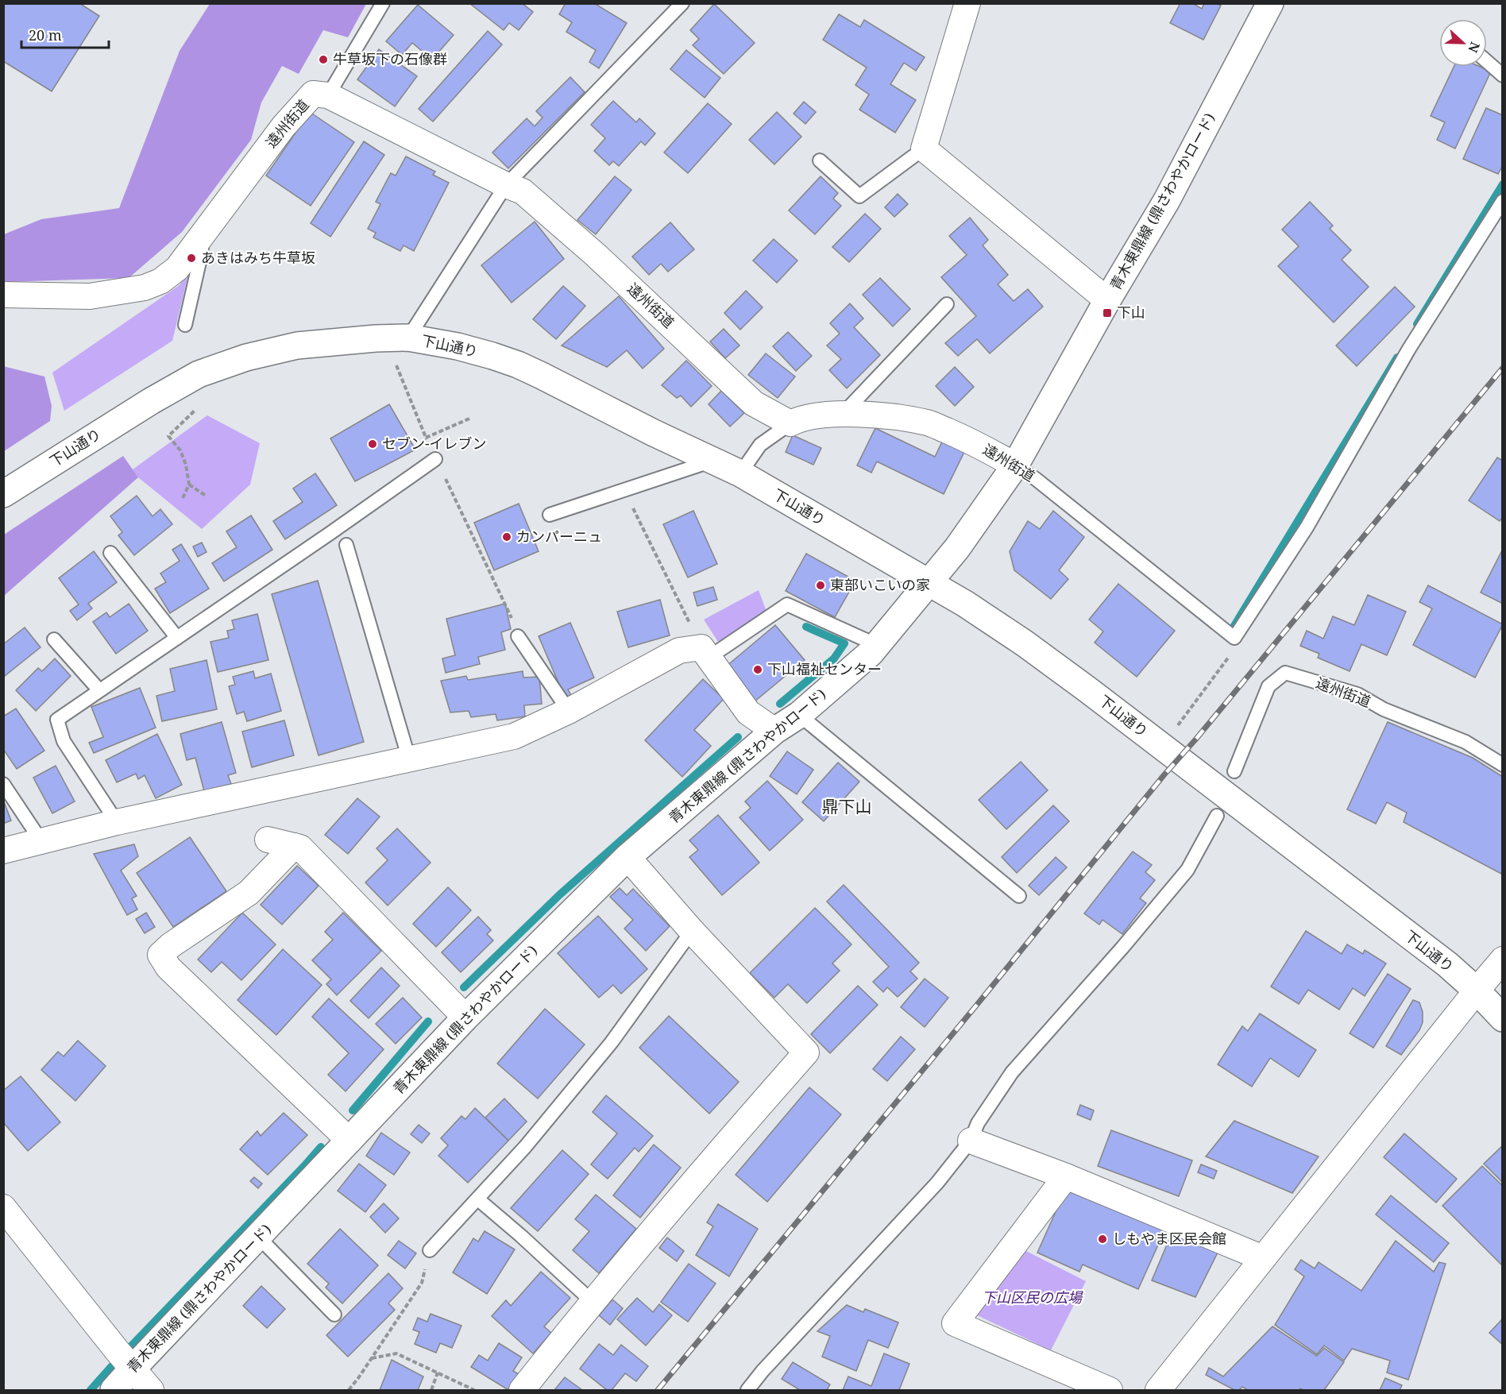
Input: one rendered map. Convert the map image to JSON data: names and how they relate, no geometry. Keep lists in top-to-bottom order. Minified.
{"streets":{"main road":["青木東鼎線 (鼎さわやかロード)","下山通り"],"street":["遠州街道"]},"crossings":[["遠州街道","青木東鼎線 (鼎さわやかロード)"],["青木東鼎線 (鼎さわやかロード)","下山通り"]],"districts":["鼎下山"],"parks":["下山区民の広場"],"places":{"other":["牛草坂下の石像群","あきはみち牛草坂","セブン-イレブン","カンパーニュ","東部いこいの家","下山福祉センター","しもやま区民会館"],"transit":["下山"]},"scale_bar":"20 m","north":"right"}
